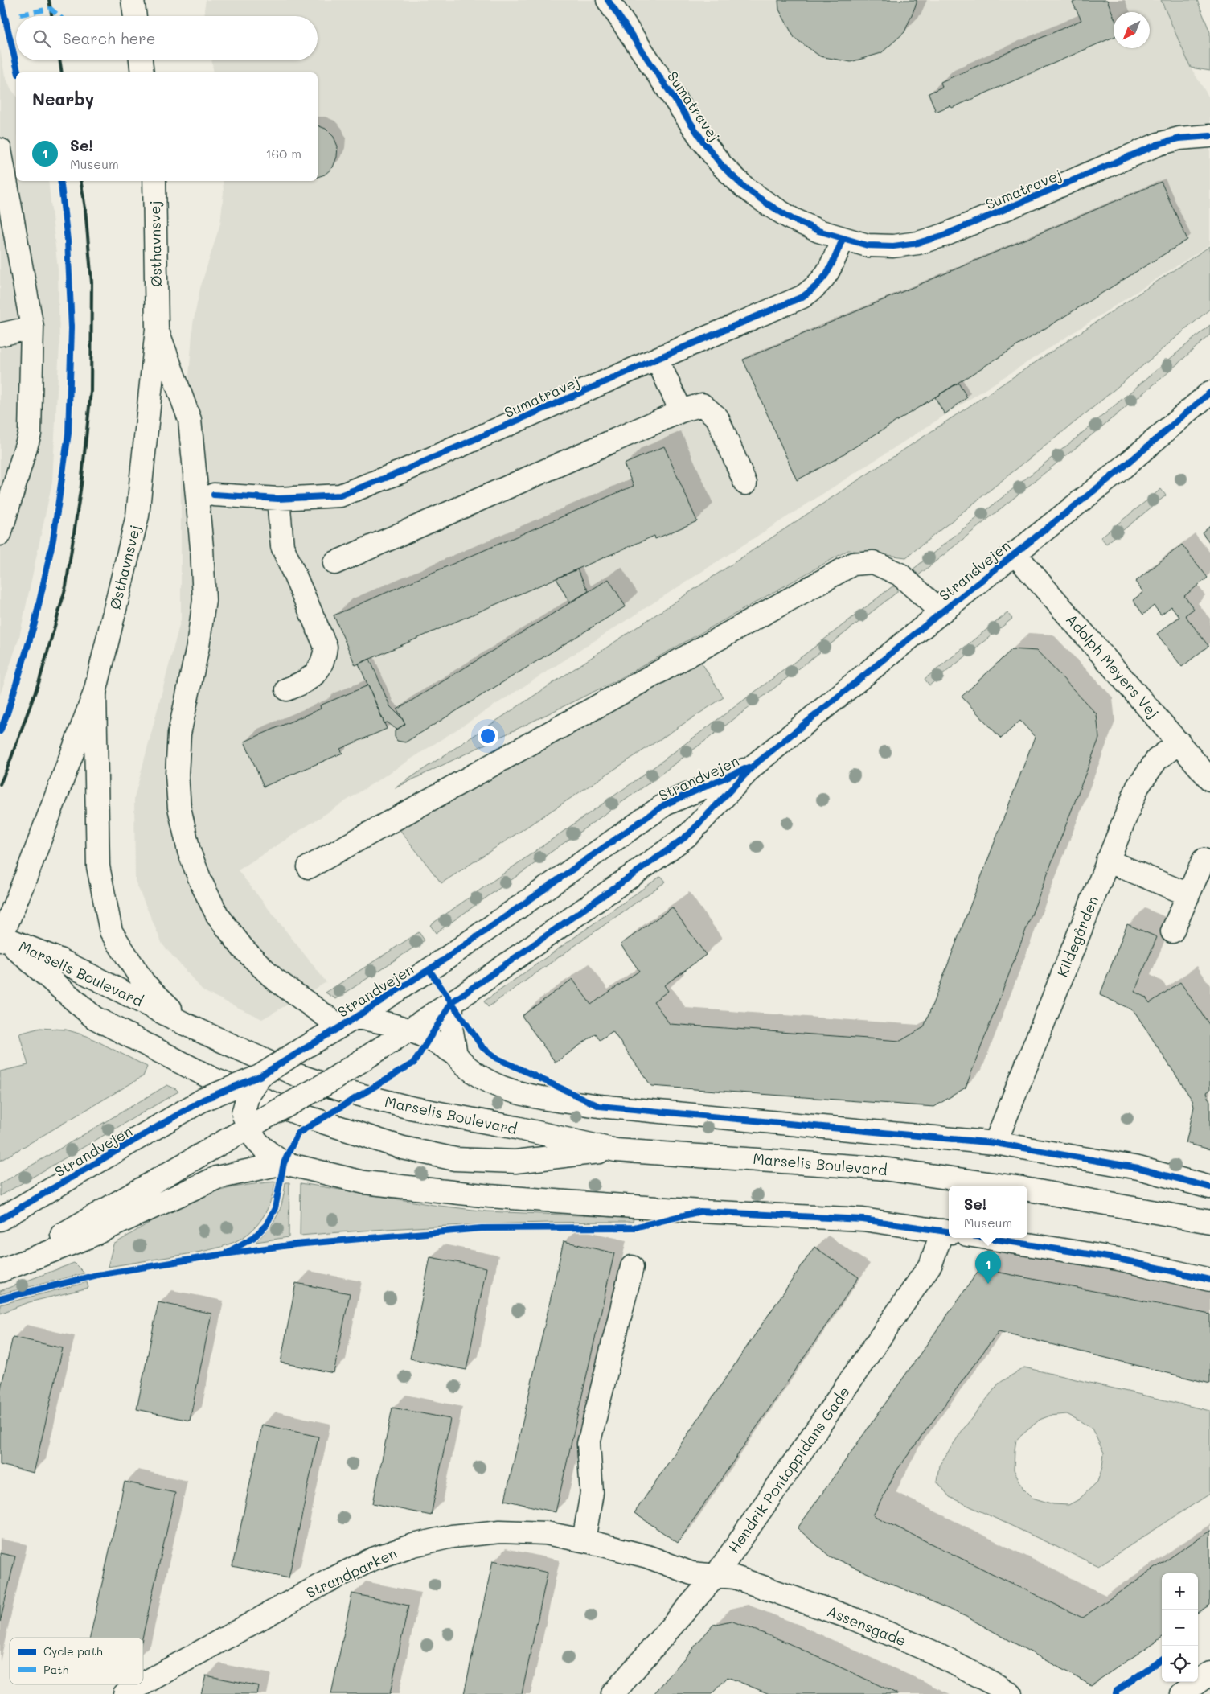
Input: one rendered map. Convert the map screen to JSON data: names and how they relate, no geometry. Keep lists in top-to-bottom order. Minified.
{"streets":{"street":["Sumatravej","Østhavnsvej","Strandvejen","Adolph Meyers Vej","Kildegården","Marselis Boulevard","Hendrik Pontoppidans Gade","Strandparken","Assensgade"]},"crossings":[["Østhavnsvej","Marselis Boulevard"],["Strandvejen","Adolph Meyers Vej"],["Adolph Meyers Vej","Kildegården"],["Hendrik Pontoppidans Gade","Strandparken"],["Hendrik Pontoppidans Gade","Assensgade"],["Strandparken","Assensgade"]],"legend":["Cycle path","Path"],"north":"bottom left","page":{"search":"Search here","heading":"Nearby","list":[{"mark":"1","name":"Se!","note":"Museum","value":"160 m"}],"popup":["Se!","Museum"],"pins":"1","map_buttons":["+","−"]}}
